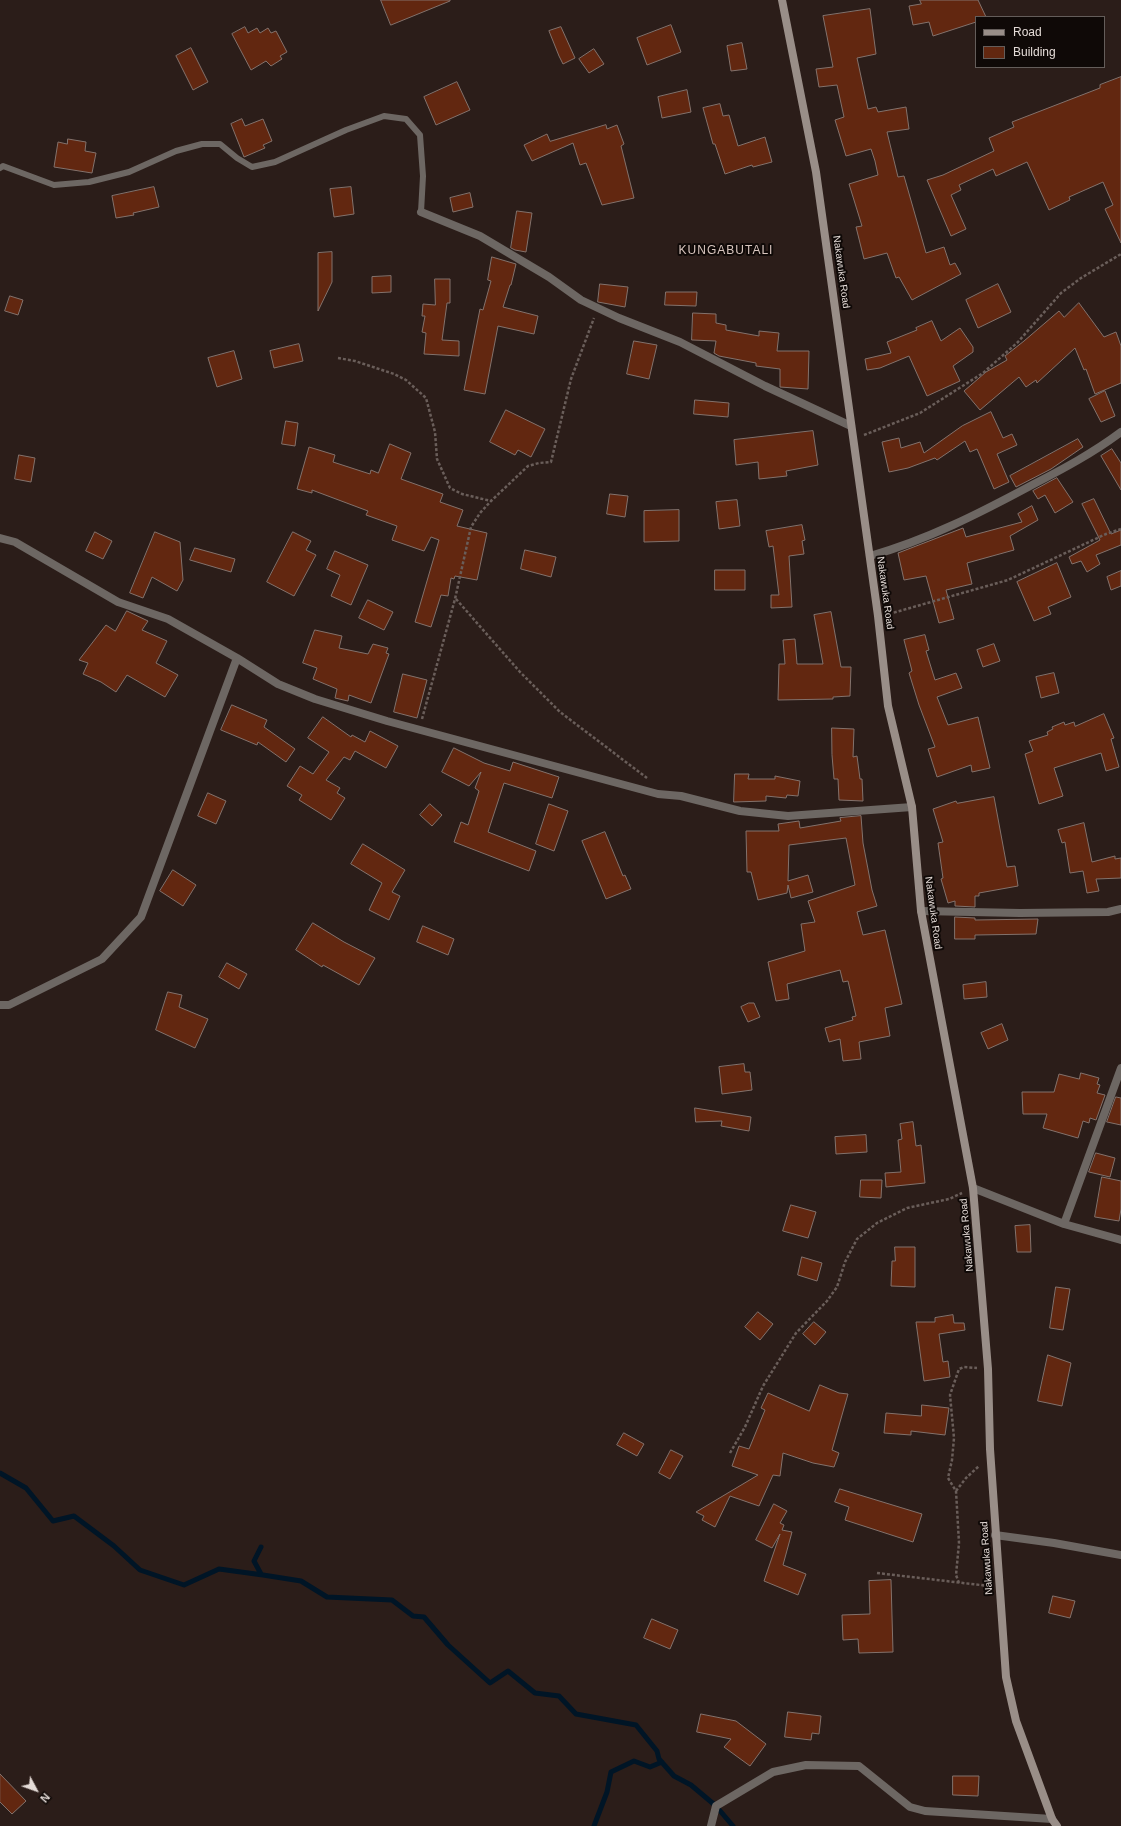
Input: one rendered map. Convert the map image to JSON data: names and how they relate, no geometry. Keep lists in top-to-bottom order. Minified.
{"streets":{"main road":["Nakawuka Road"]},"districts":["KUNGABUTALI"],"legend":["Road","Building"],"north":"bottom right"}
